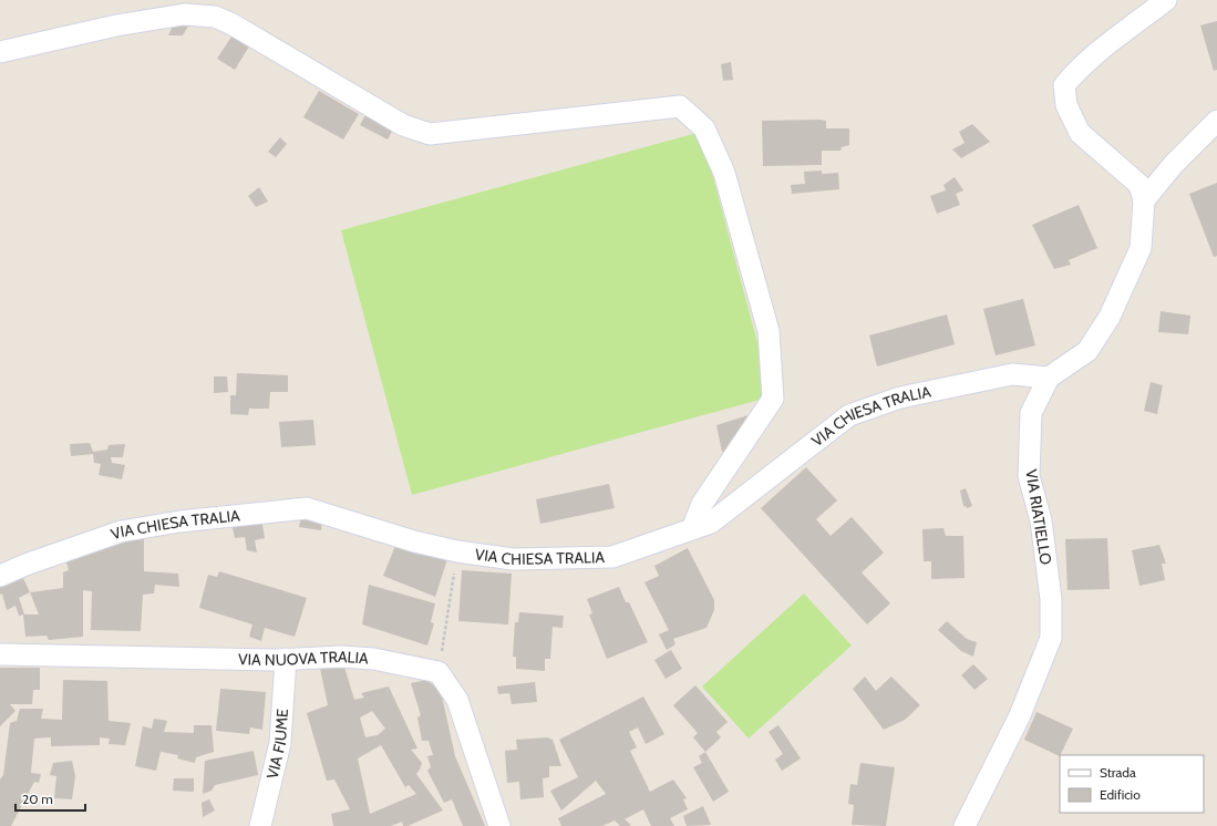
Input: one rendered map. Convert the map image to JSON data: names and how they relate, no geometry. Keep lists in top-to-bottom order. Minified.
{"streets":{"street":["VIA CHIESA TRALIA","VIA RIATIELLO","VIA NUOVA TRALIA","VIA FIUME"]},"crossings":[["VIA CHIESA TRALIA","VIA RIATIELLO"],["VIA NUOVA TRALIA","VIA FIUME"]],"legend":["Strada","Edificio"],"scale_bar":"20 m"}
